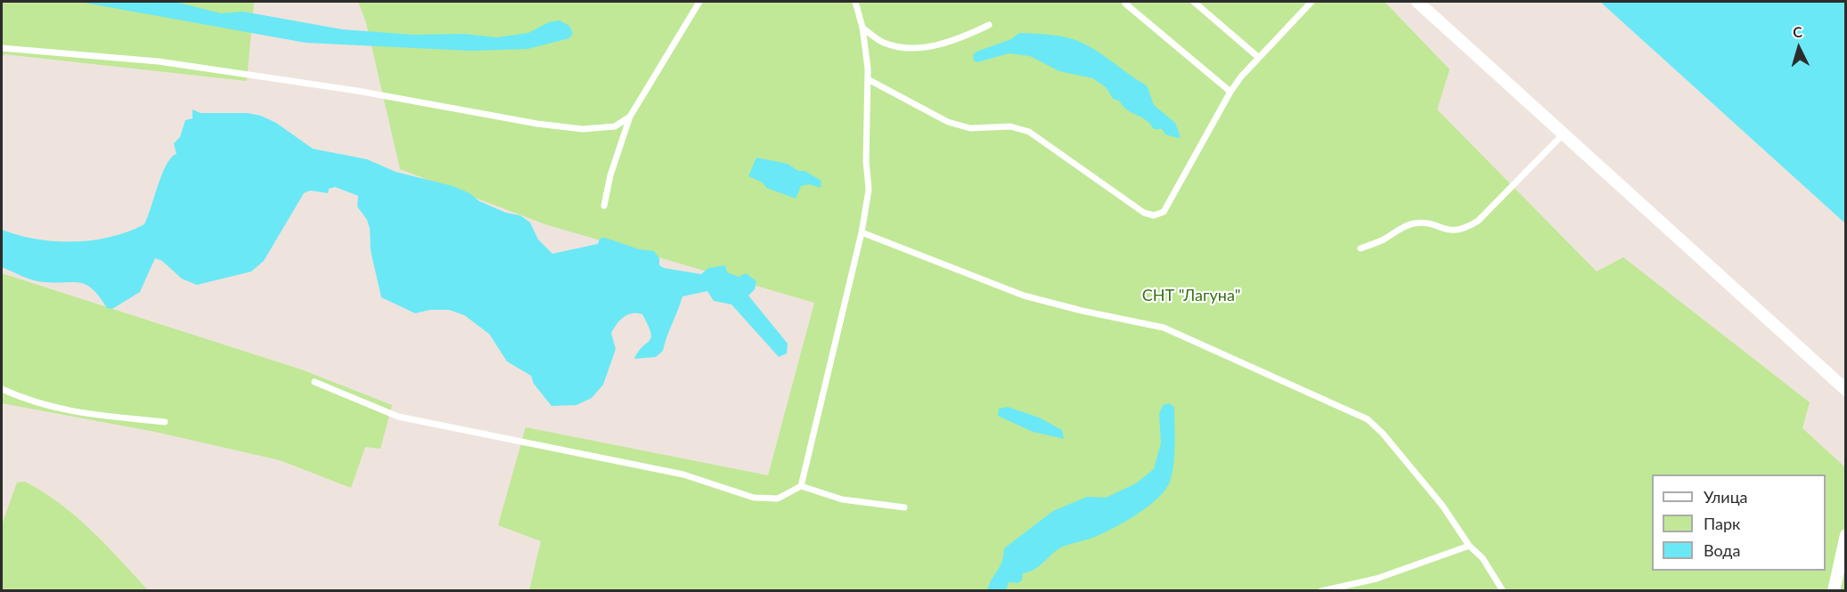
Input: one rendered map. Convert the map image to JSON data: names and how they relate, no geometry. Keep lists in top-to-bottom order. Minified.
{"parks":["СНТ \"Лагуна\""],"legend":["Улица","Парк","Вода"],"north":"top"}
